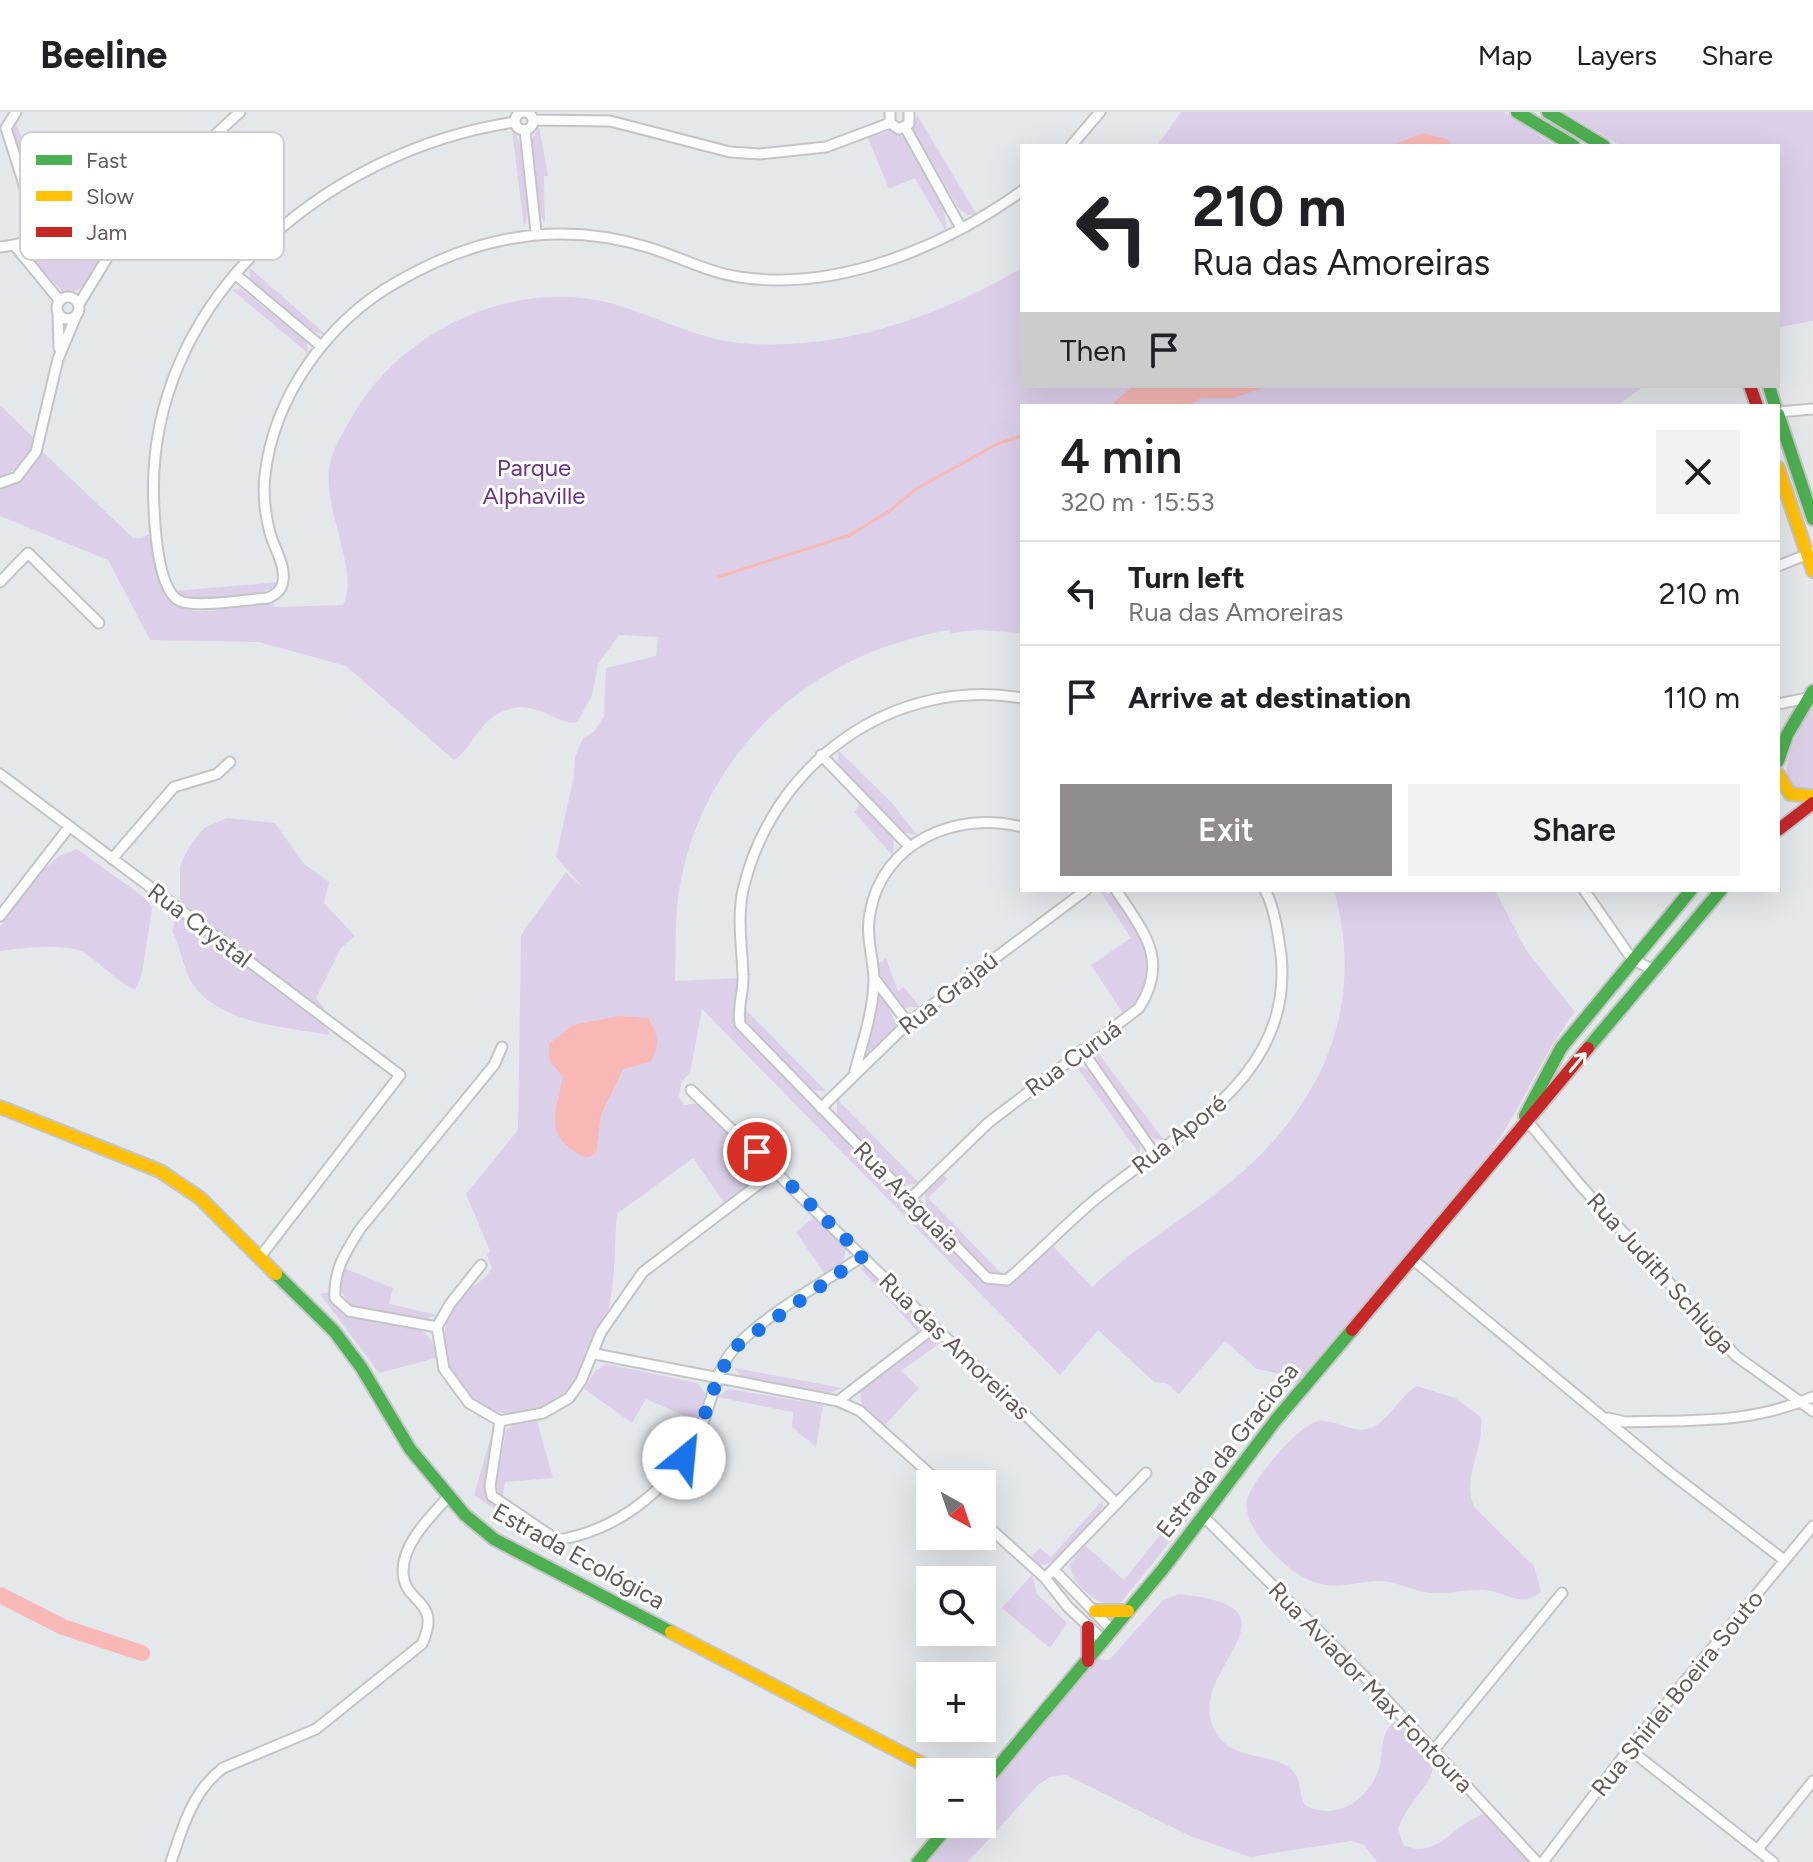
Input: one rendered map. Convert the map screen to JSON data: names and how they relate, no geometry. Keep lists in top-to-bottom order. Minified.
{"streets":{"main road":["Estrada da Graciosa","Estrada Ecológica"],"street":["Rua Crystal","Rua Grajaú","Rua Curuá","Rua Aporé","Rua Araguaia","Rua Judith Schluga","Rua das Amoreiras","Rua Aviador Max Fontoura","Rua Shirlei Boeira Souto"]},"crossings":[["Rua Crystal","Estrada Ecológica"],["Rua Grajaú","Rua Araguaia"],["Rua Curuá","Rua Araguaia"],["Rua Aporé","Rua Araguaia"],["Rua Judith Schluga","Estrada da Graciosa"],["Estrada da Graciosa","Rua Aviador Max Fontoura"]],"parks":["Parque Alphaville"],"legend":["Fast","Slow","Jam"],"north":"bottom right","page":{"header":"Beeline","nav":["Map","Layers","Share"],"turn":["210 m","Rua das Amoreiras"],"then":"Then","heading":["4 min","320 m · 15:53"],"list":[{"name":"Turn left","note":"Rua das Amoreiras","value":"210 m"},{"name":"Arrive at destination","value":"110 m"}],"buttons":["Exit","Share"],"map_buttons":["+","−"]}}
